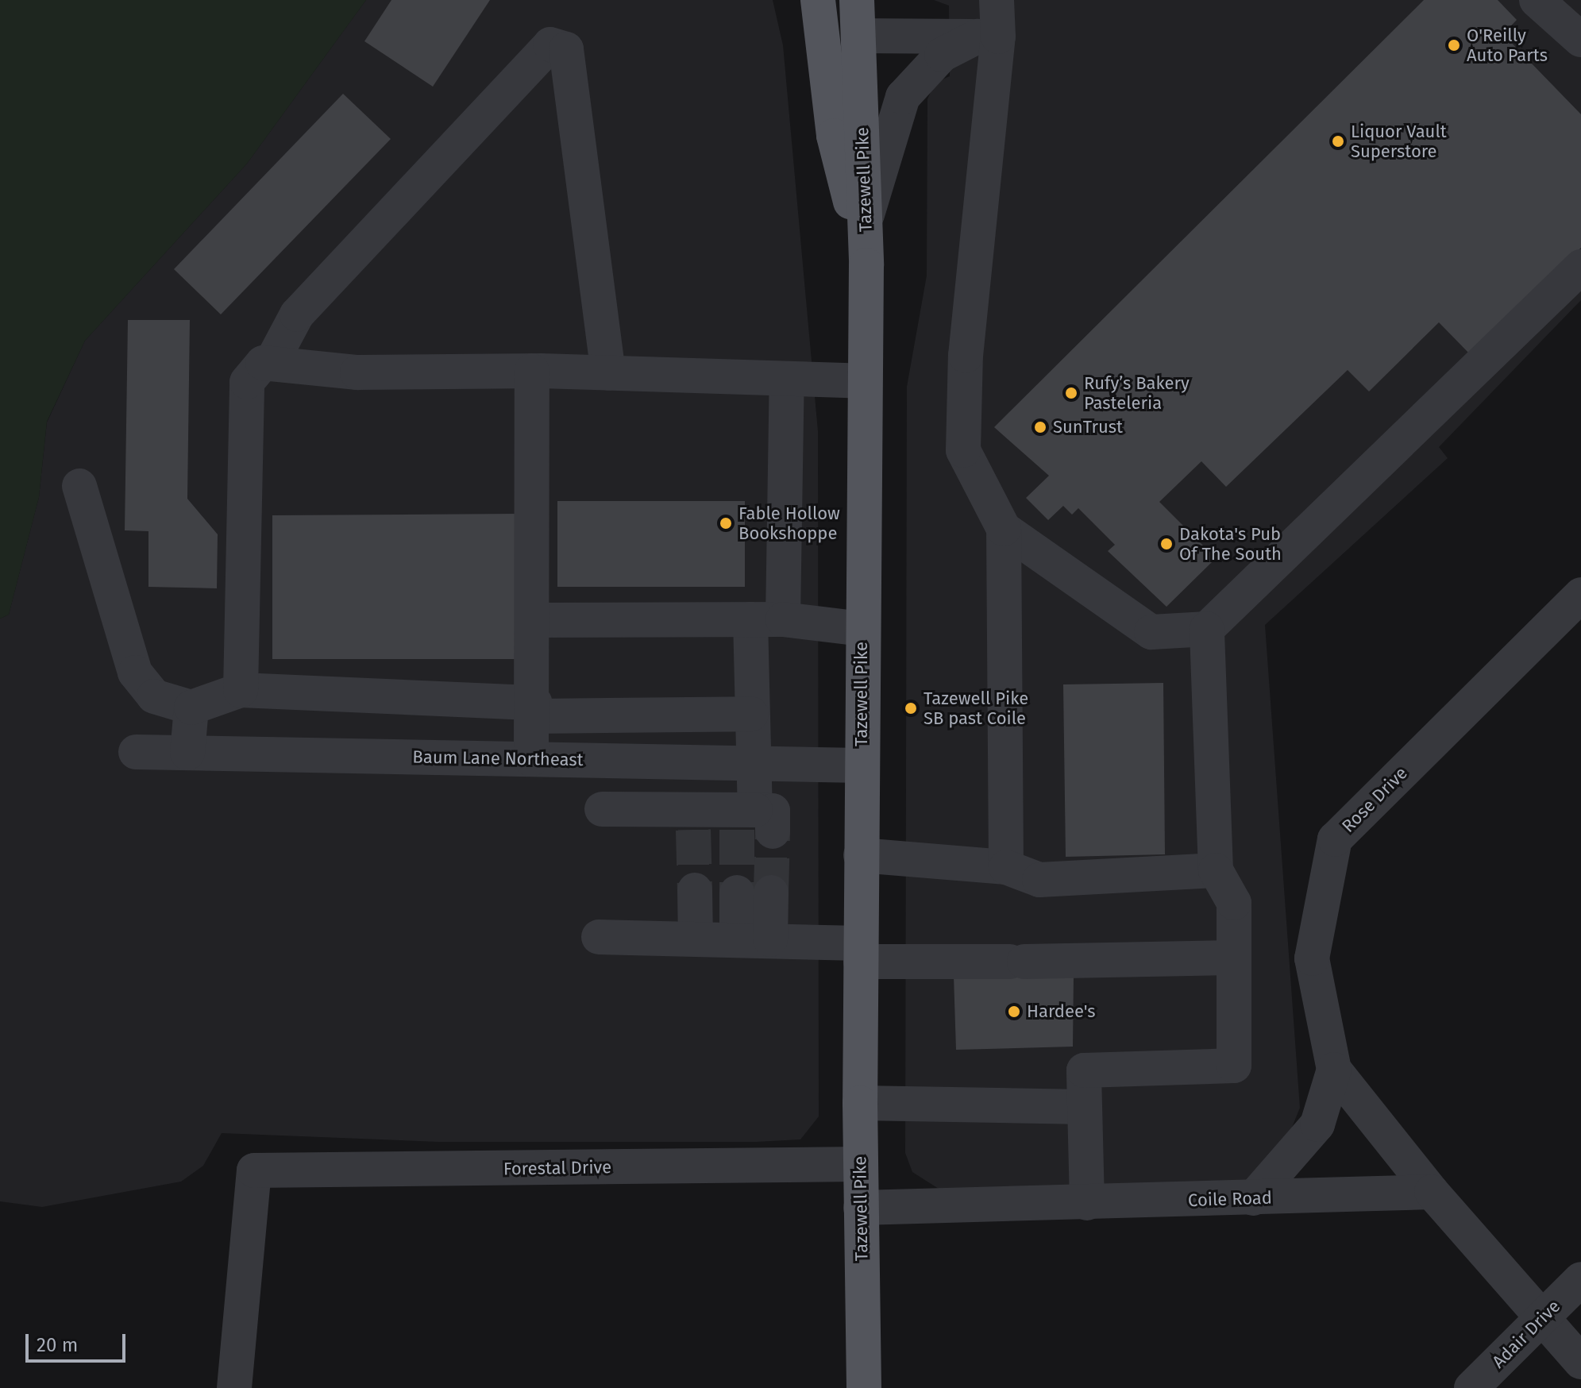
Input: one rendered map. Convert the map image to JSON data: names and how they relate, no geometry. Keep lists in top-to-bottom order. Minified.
{"streets":{"main road":["Tazewell Pike"],"street":["Baum Lane Northeast","Rose Drive","Forestal Drive","Coile Road","Adair Drive"]},"crossings":[["Tazewell Pike","Baum Lane Northeast"],["Tazewell Pike","Forestal Drive"],["Tazewell Pike","Coile Road"],["Rose Drive","Coile Road"]],"places":["O'Reilly Auto Parts","Liquor Vault Superstore","Rufy’s Bakery Pasteleria","SunTrust","Fable Hollow Bookshoppe","Dakota's Pub Of The South","Tazewell Pike SB past Coile","Hardee's"],"scale_bar":"20 m"}
